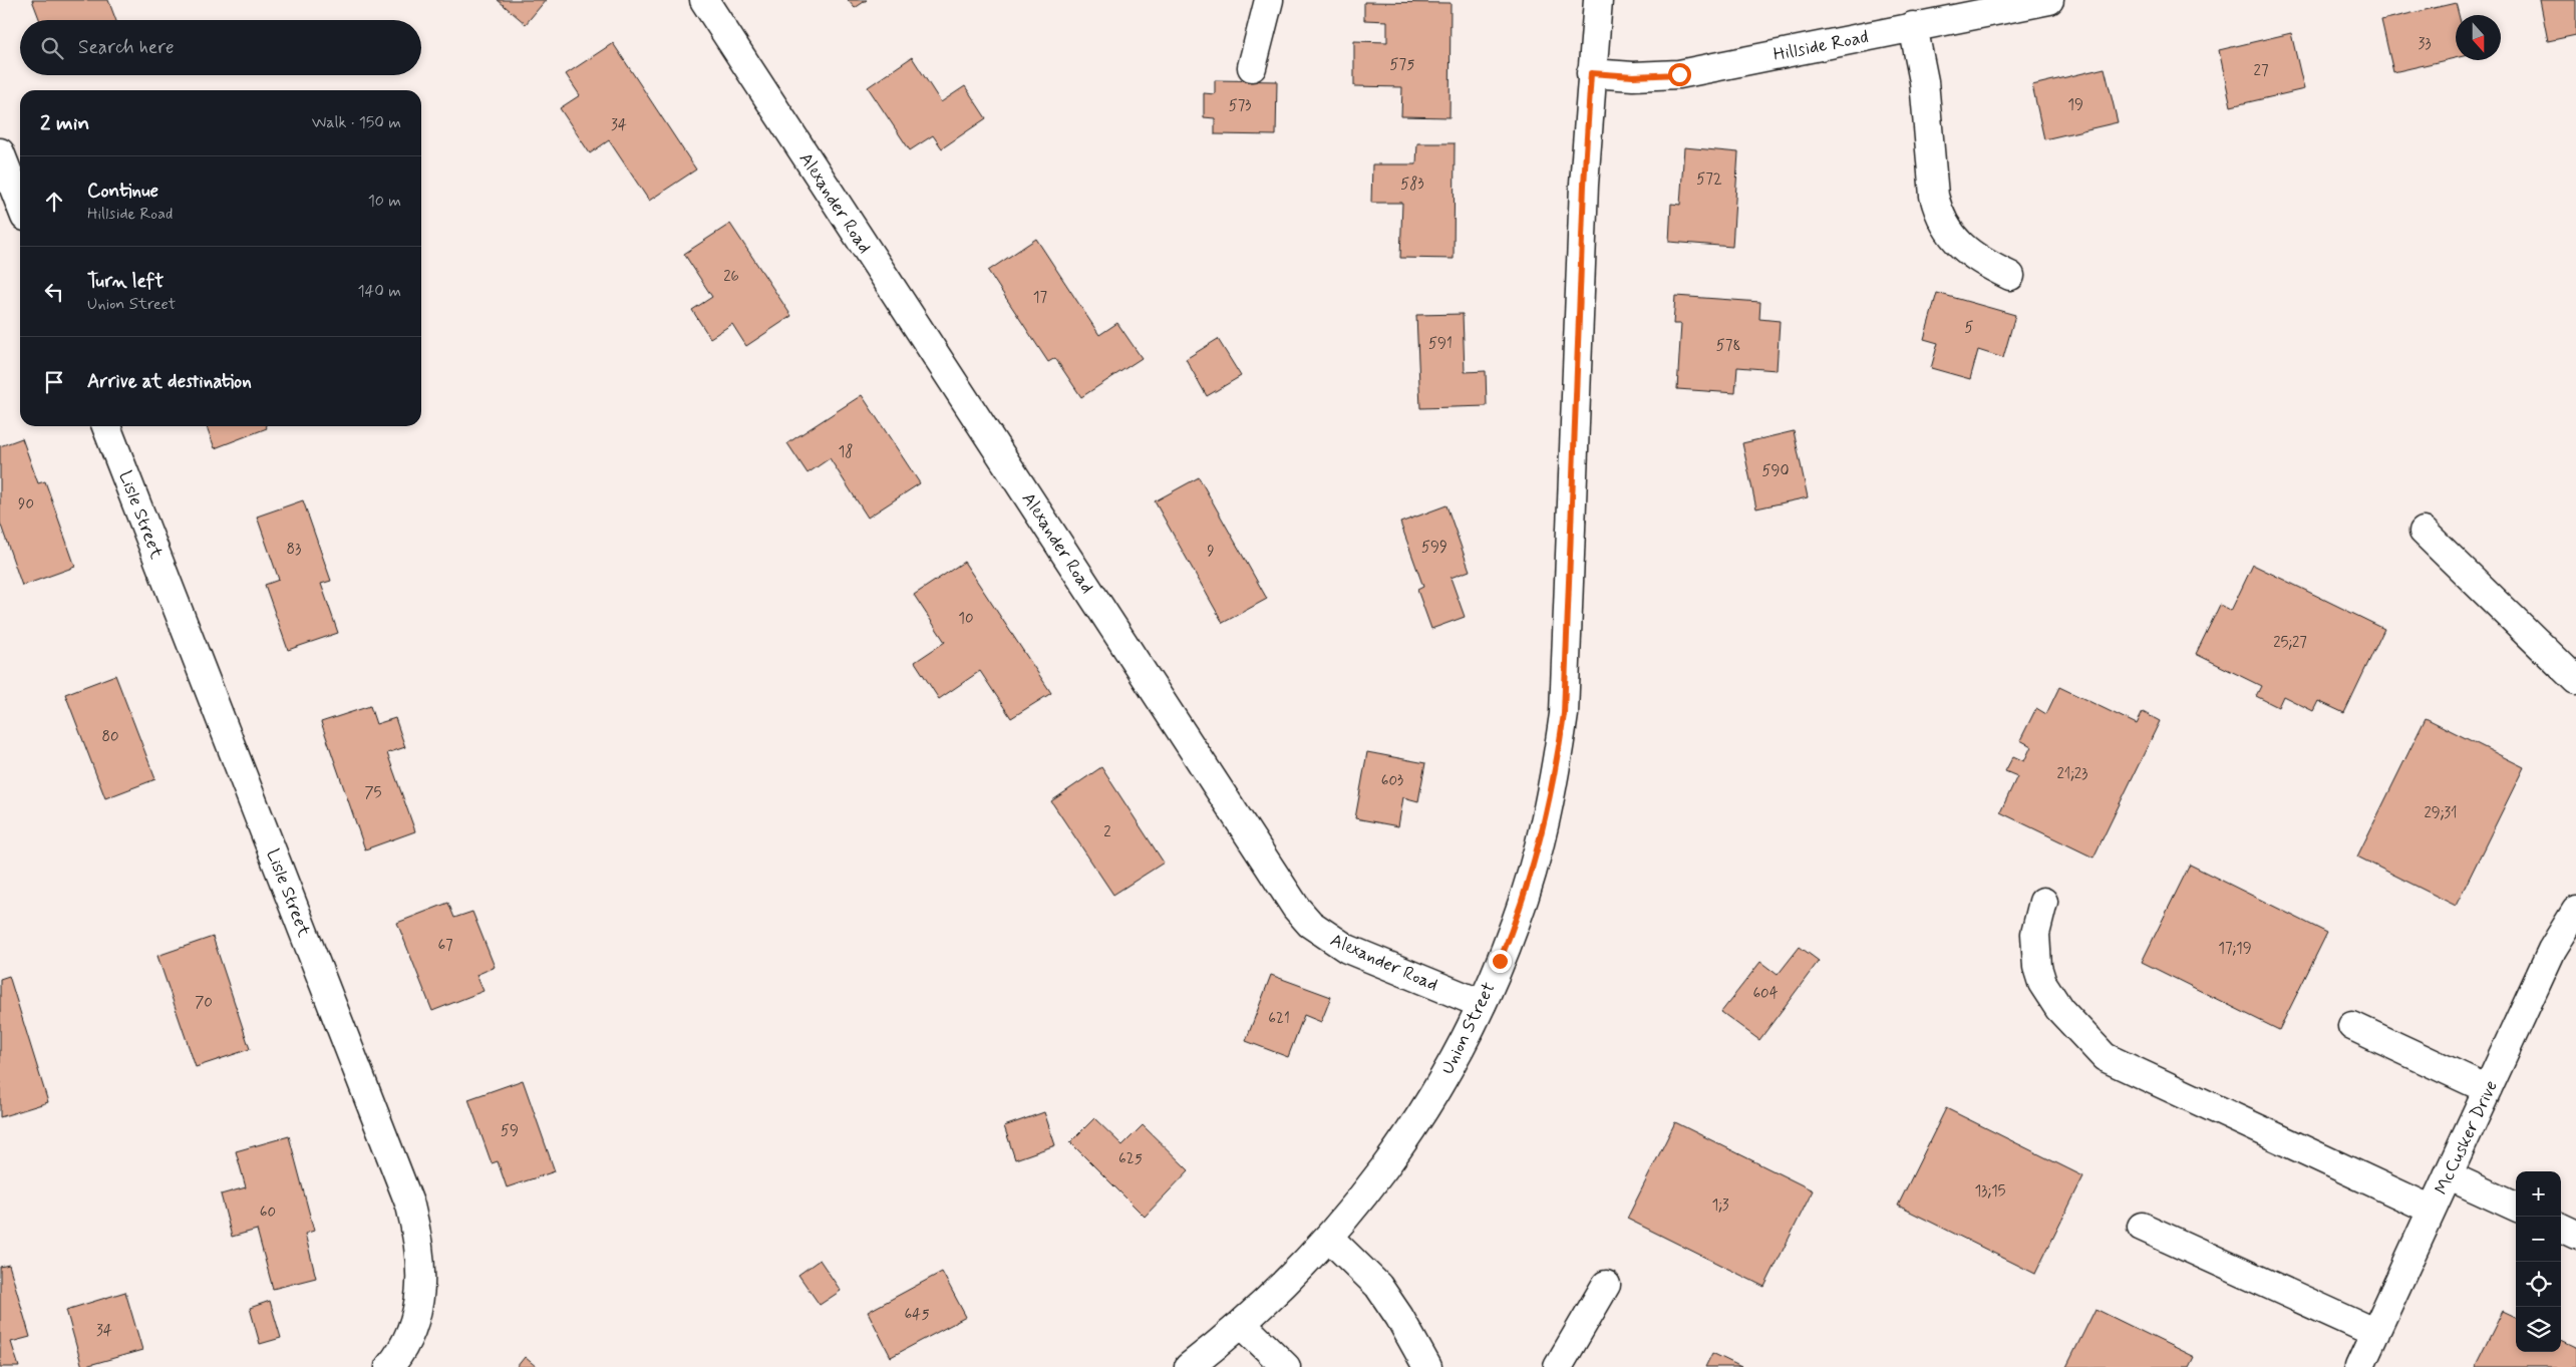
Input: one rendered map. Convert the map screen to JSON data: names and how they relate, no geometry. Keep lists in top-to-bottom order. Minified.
{"streets":{"street":["Hillside Road","Alexander Road","Lisle Street","Union Street","McCusker Drive"]},"crossings":[["Hillside Road","Union Street"],["Alexander Road","Union Street"]],"house_numbers":["33","575","27","19","573","34","572","583","26","17","5","591","578","18","590","90","599","83","9","10","25;27","80","21;23","603","75","29;31","2","67","17;19","604","70","621","59","625","13;15","1;3","60","645","34"],"north":"bottom","page":{"search":"Search here","heading":["2 min","Walk · 150 m"],"list":[["Continue","Hillside Road","10 m"],["Turn left","Union Street","140 m"],"Arrive at destination"],"map_buttons":["+","−"]}}
